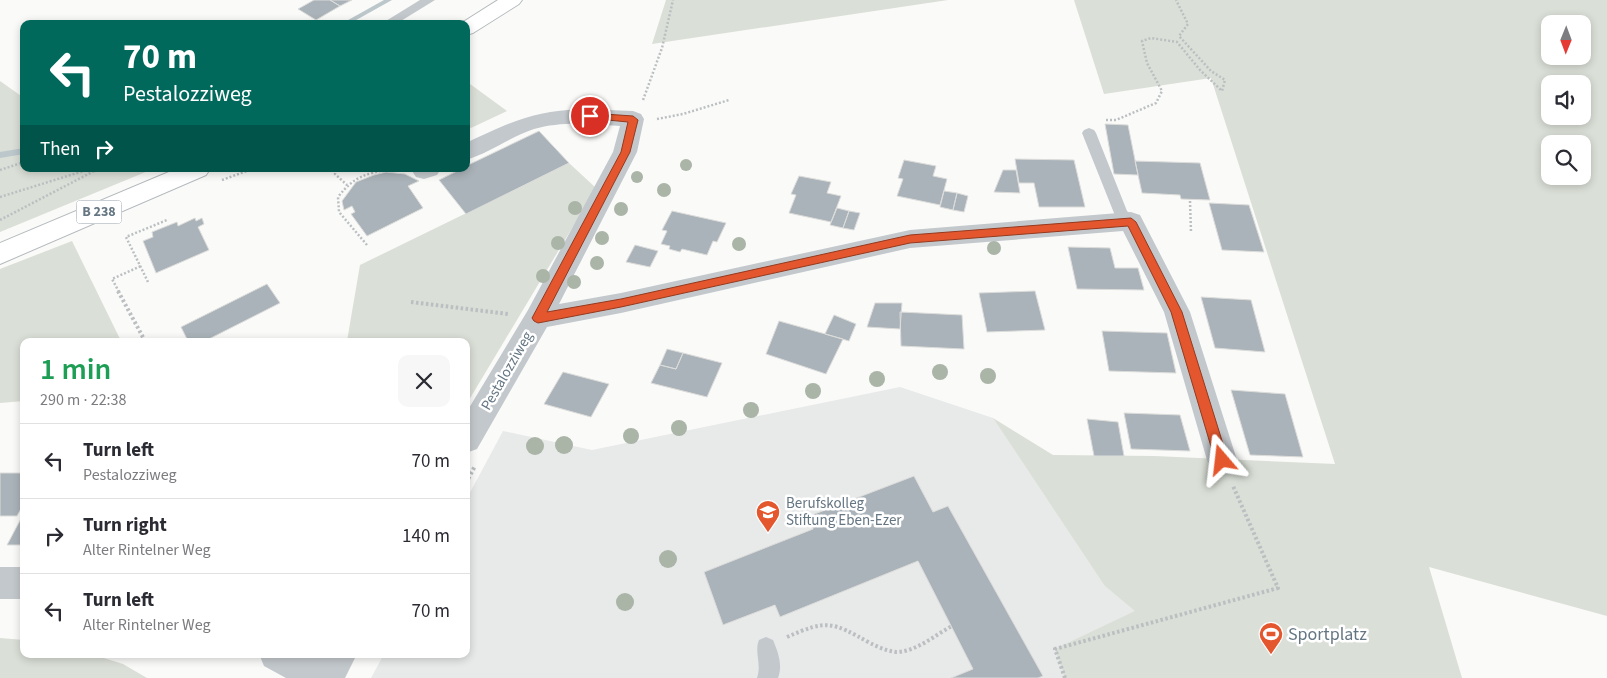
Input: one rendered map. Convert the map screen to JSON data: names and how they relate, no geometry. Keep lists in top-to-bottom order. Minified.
{"streets":{"main road":["B 238"],"street":["Pestalozziweg"]},"places":{"school or university":["Berufskolleg Stiftung Eben-Ezer"],"sports":["Sportplatz"]},"north":"bottom","page":{"turn":["70 m","Pestalozziweg"],"then":"Then","heading":["1 min","290 m · 22:38"],"list":[{"name":"Turn left","note":"Pestalozziweg","value":"70 m"},{"name":"Turn right","note":"Alter Rintelner Weg","value":"140 m"},{"name":"Turn left","note":"Alter Rintelner Weg","value":"70 m"}]}}
